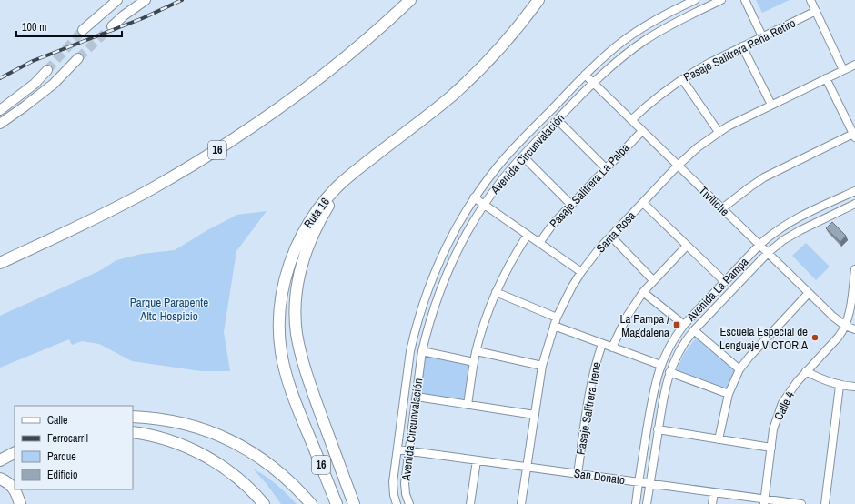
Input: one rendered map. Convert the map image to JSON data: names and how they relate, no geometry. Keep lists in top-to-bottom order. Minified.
{"streets":{"highway":["16","Ruta 16"],"street":["Pasaje Salitrera Peña Retiro","Avenida Circunvalación","Pasaje Salitrera La Palpa","Tiviliche","Santa Rosa","Avenida La Pampa","Calle 4","Pasaje Salitrera Irene","San Donato"]},"crossings":[["Pasaje Salitrera Peña Retiro","Tiviliche"],["Avenida Circunvalación","Tiviliche"],["Avenida Circunvalación","San Donato"],["Pasaje Salitrera La Palpa","Tiviliche"],["Tiviliche","Santa Rosa"],["Tiviliche","Avenida La Pampa"],["Tiviliche","Calle 4"],["Santa Rosa","San Donato"],["Avenida La Pampa","San Donato"],["Calle 4","San Donato"],["Pasaje Salitrera Irene","San Donato"]],"parks":["Parque Parapente Alto Hospicio"],"places":{"transit":["La Pampa / Magdalena"],"other":["Escuela Especial de Lenguaje VICTORIA"]},"legend":["Calle","Ferrocarril","Parque","Edificio"],"scale_bar":"100 m"}
